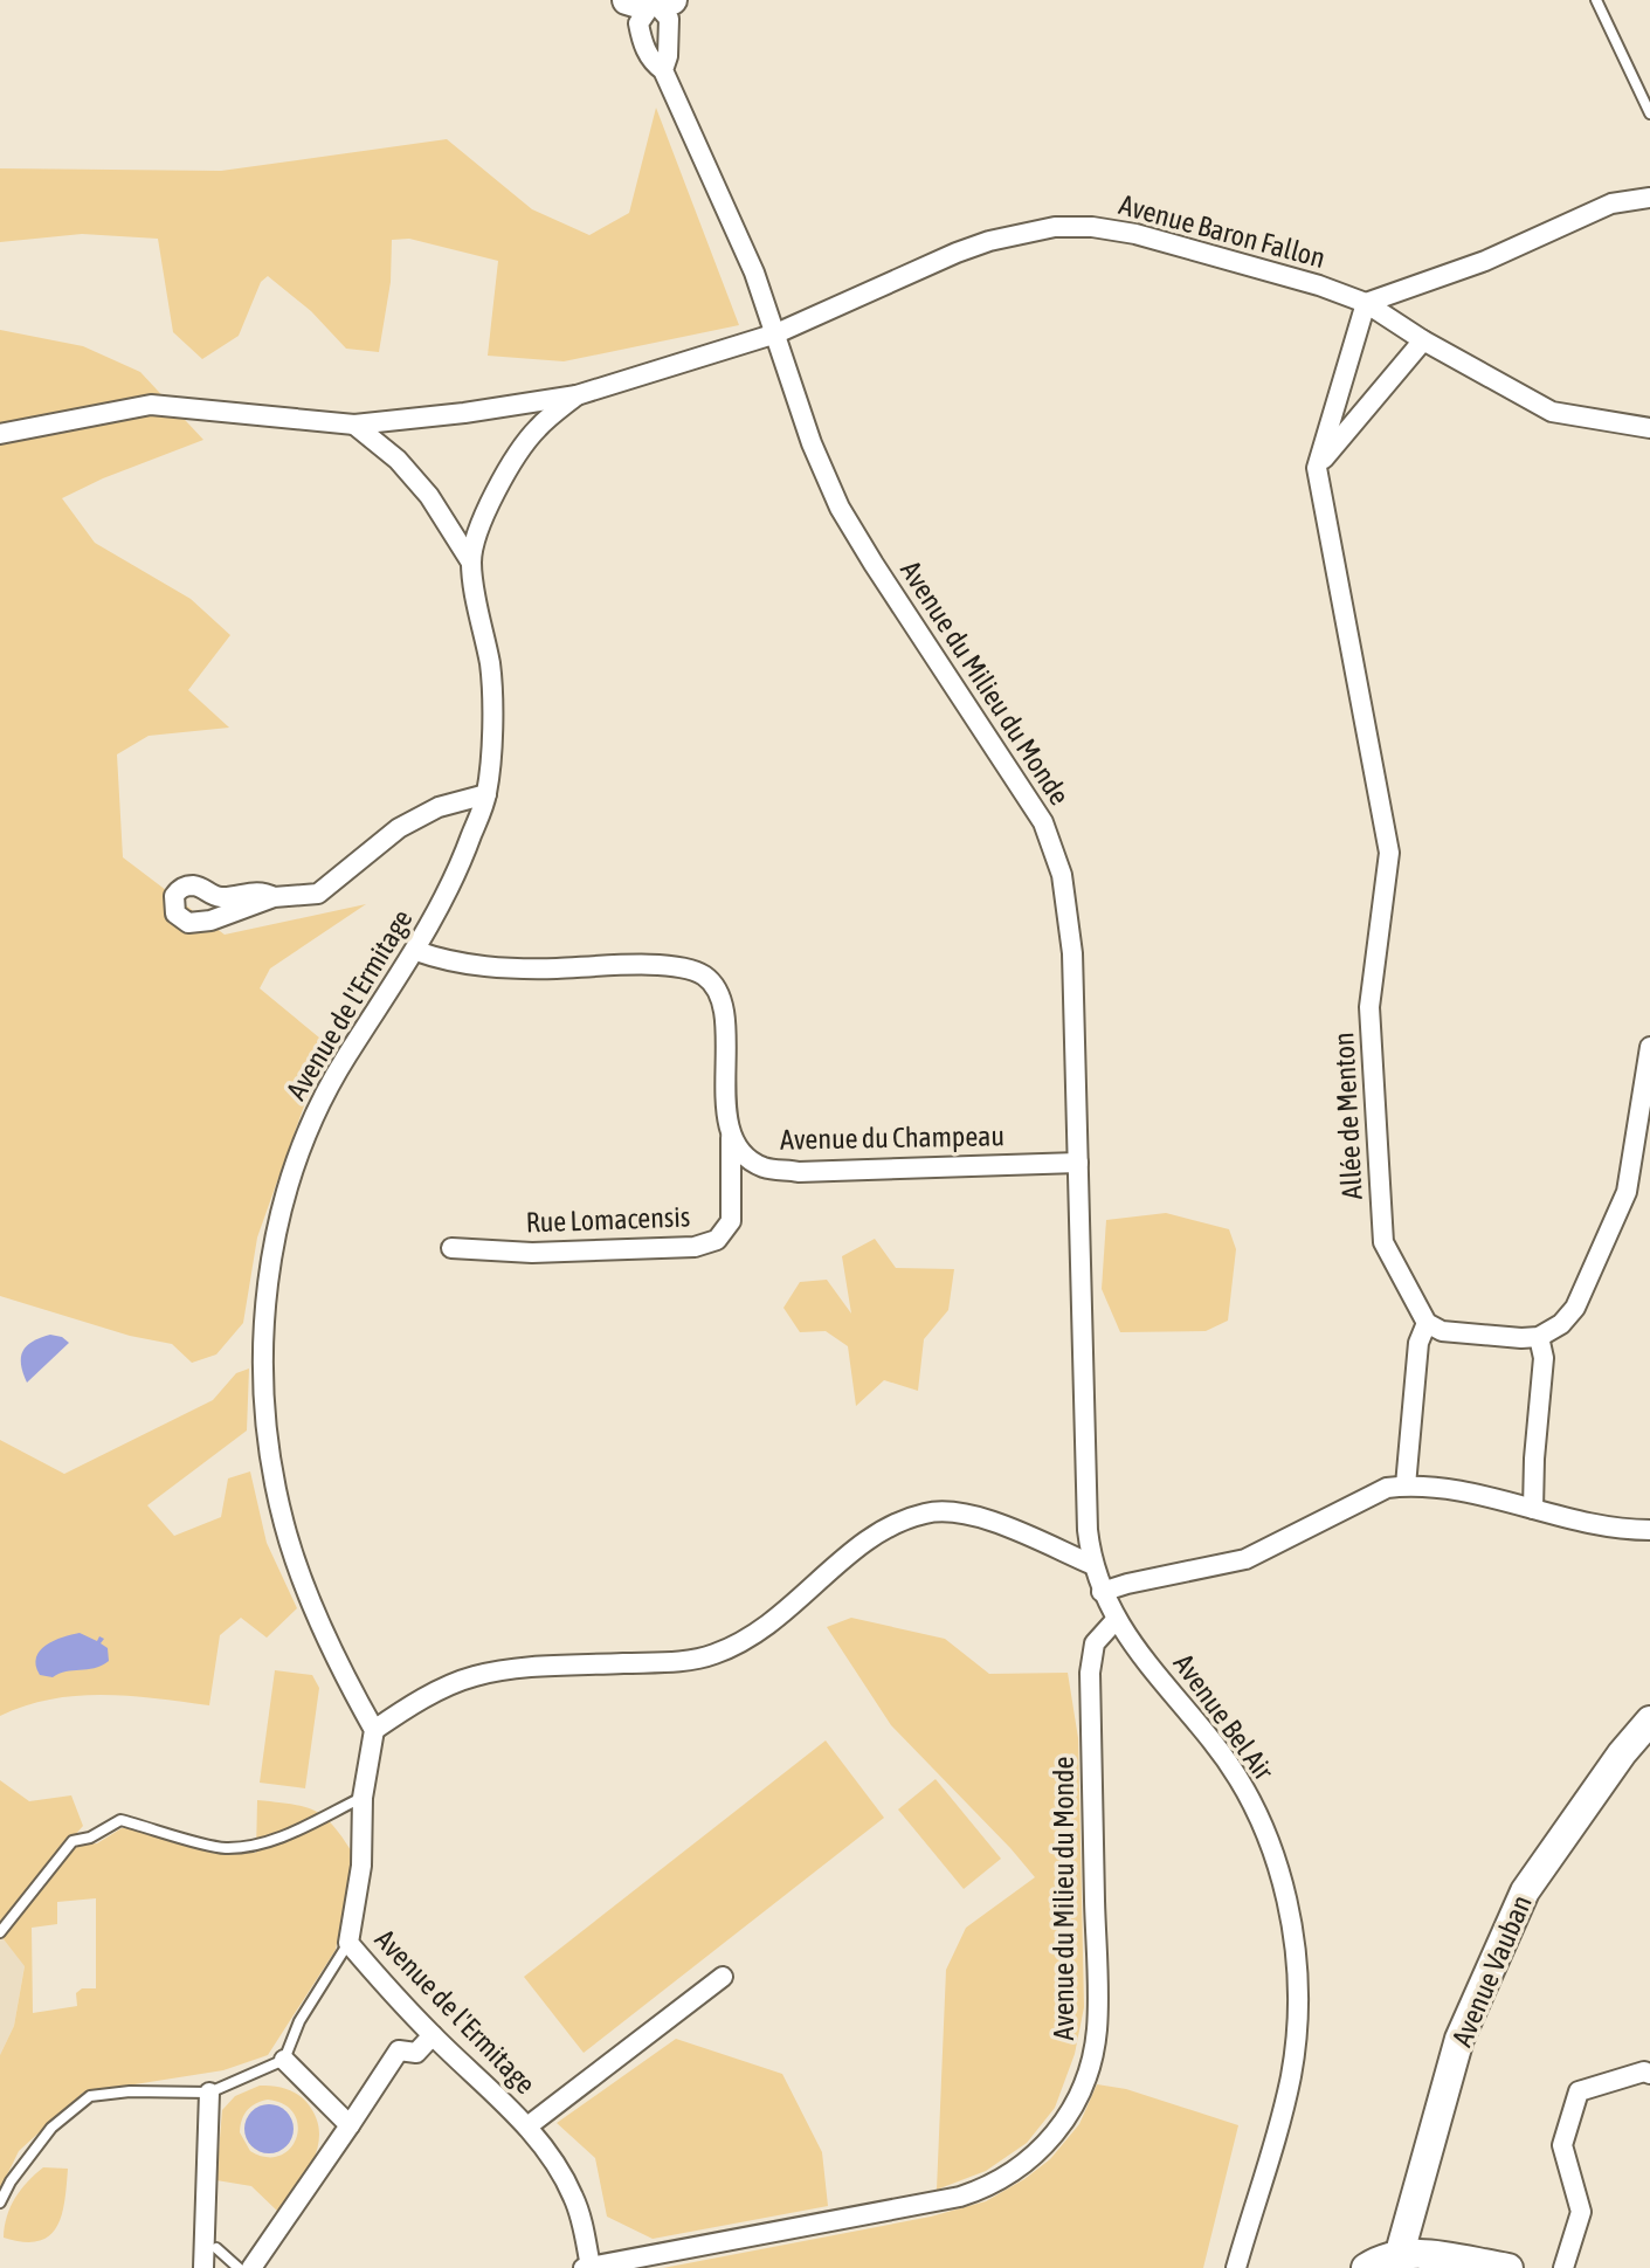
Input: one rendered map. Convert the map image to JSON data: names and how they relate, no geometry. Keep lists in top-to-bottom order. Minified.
{"streets":{"main road":["Avenue Vauban"],"street":["Avenue Baron Fallon","Avenue du Milieu du Monde","Avenue de l'Ermitage","Allée de Menton","Avenue du Champeau","Rue Lomacensis","Avenue Bel Air"]},"crossings":[["Avenue Baron Fallon","Avenue du Milieu du Monde"],["Avenue Baron Fallon","Avenue de l'Ermitage"],["Avenue Baron Fallon","Allée de Menton"],["Avenue du Milieu du Monde","Avenue de l'Ermitage"],["Avenue du Milieu du Monde","Avenue du Champeau"],["Avenue du Milieu du Monde","Avenue Bel Air"],["Avenue du Champeau","Rue Lomacensis"]]}
